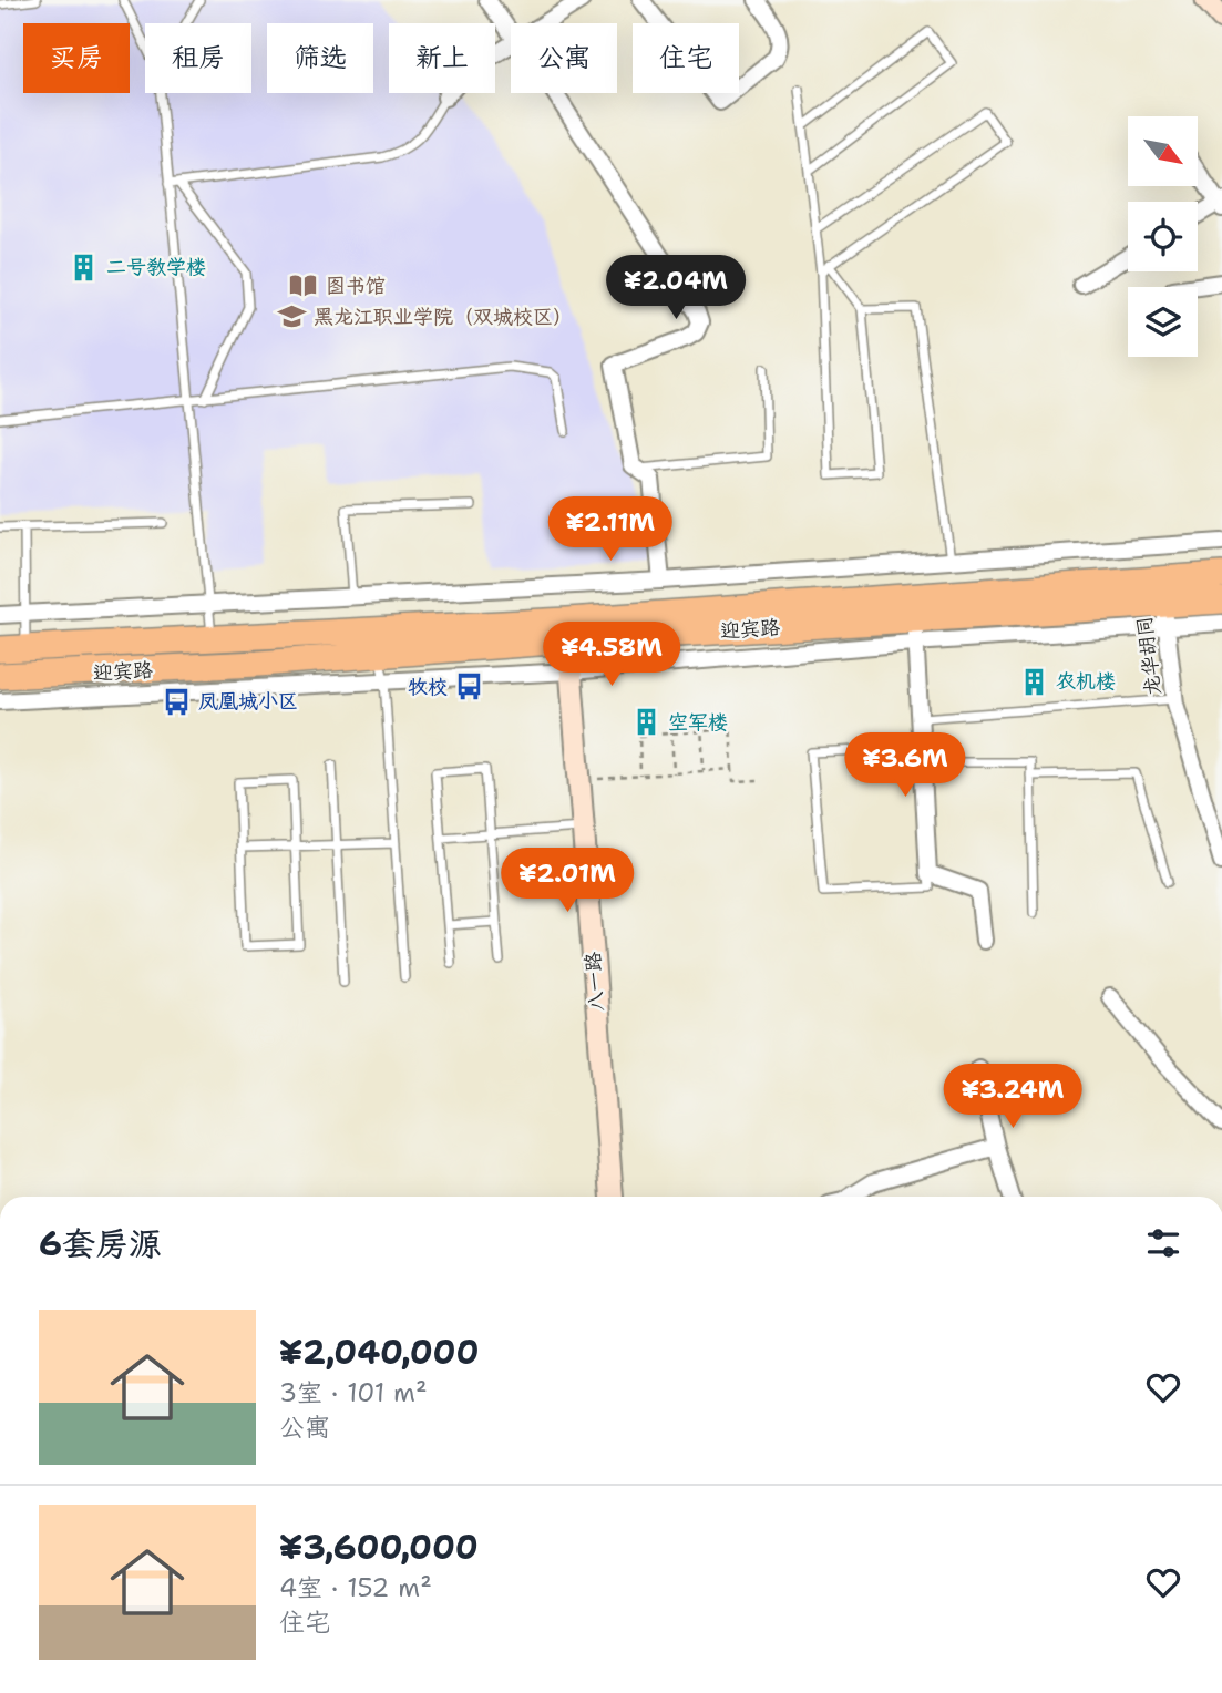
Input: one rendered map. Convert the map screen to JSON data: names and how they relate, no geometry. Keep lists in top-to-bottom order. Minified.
{"streets":{"main road":["迎宾路"],"street":["龙华胡同","八一路"]},"crossings":[["迎宾路","龙华胡同"],["迎宾路","八一路"]],"places":{"building":["二号教学楼","农机楼","空军楼"],"library":["图书馆"],"school or university":["黑龙江职业学院（双城校区）"],"bus stop":["牧校","凤凰城小区"]},"north":"bottom right","page":{"chip":["买房","租房","筛选","新上","公寓","住宅"],"price":["¥2.04M","¥2.11M","¥4.58M","¥3.6M","¥2.01M","¥3.24M"],"heading":"6套房源","list":[{"name":"¥2,040,000","note":"3室 · 101 m² · 公寓"},{"name":"¥3,600,000","note":"4室 · 152 m² · 住宅"}]}}
